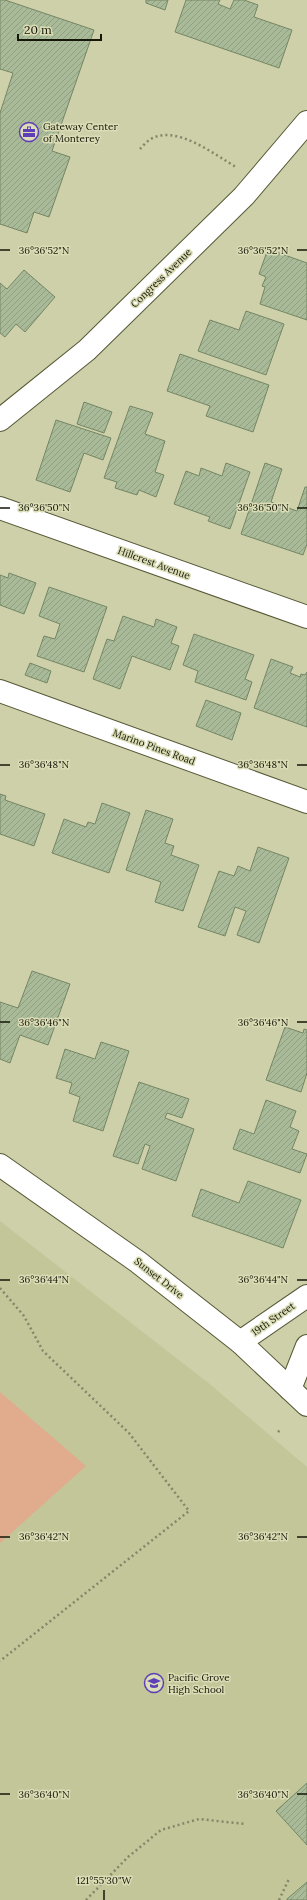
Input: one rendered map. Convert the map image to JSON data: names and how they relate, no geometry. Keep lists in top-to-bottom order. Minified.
{"streets":{"street":["Congress Avenue","Hillcrest Avenue","Marino Pines Road","Sunset Drive","19th Street"]},"crossings":[["Sunset Drive","19th Street"]],"places":{"office":["Gateway Center of Monterey"],"school or university":["Pacific Grove High School"]},"scale_bar":"20 m","coordinates":["36°36'52\"N","36°36'50\"N","36°36'48\"N","36°36'46\"N","36°36'44\"N","36°36'42\"N","36°36'40\"N","121°55'30\"W"]}
